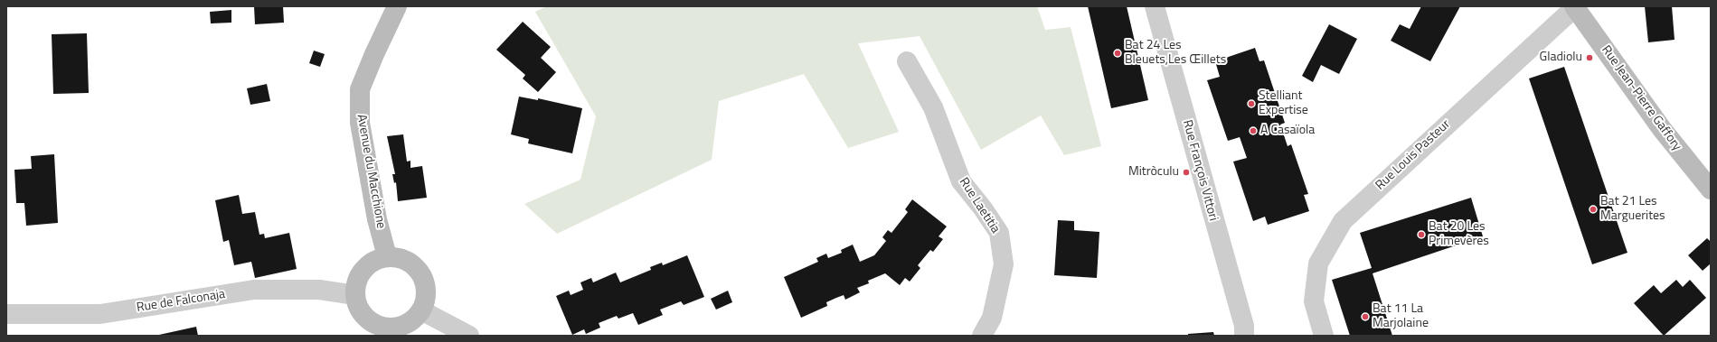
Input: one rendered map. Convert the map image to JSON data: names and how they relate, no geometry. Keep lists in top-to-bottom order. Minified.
{"streets":{"main road":["Rue Jean-Pierre Gaffory","Avenue du Macchione"],"street":["Rue Louis Pasteur","Rue François Vittori","Rue Laetitia","Rue de Falconaja"]},"crossings":[["Rue Jean-Pierre Gaffory","Rue Louis Pasteur"],["Avenue du Macchione","Rue de Falconaja"]],"places":["Bat 24 Les Bleuets,Les Œillets","Gladiolu","Stelliant Expertise","A Casaïola","Mitròculu","Bat 21 Les Marguerites","Bat 20 Les Primevères","Bat 11 La Marjolaine"]}
